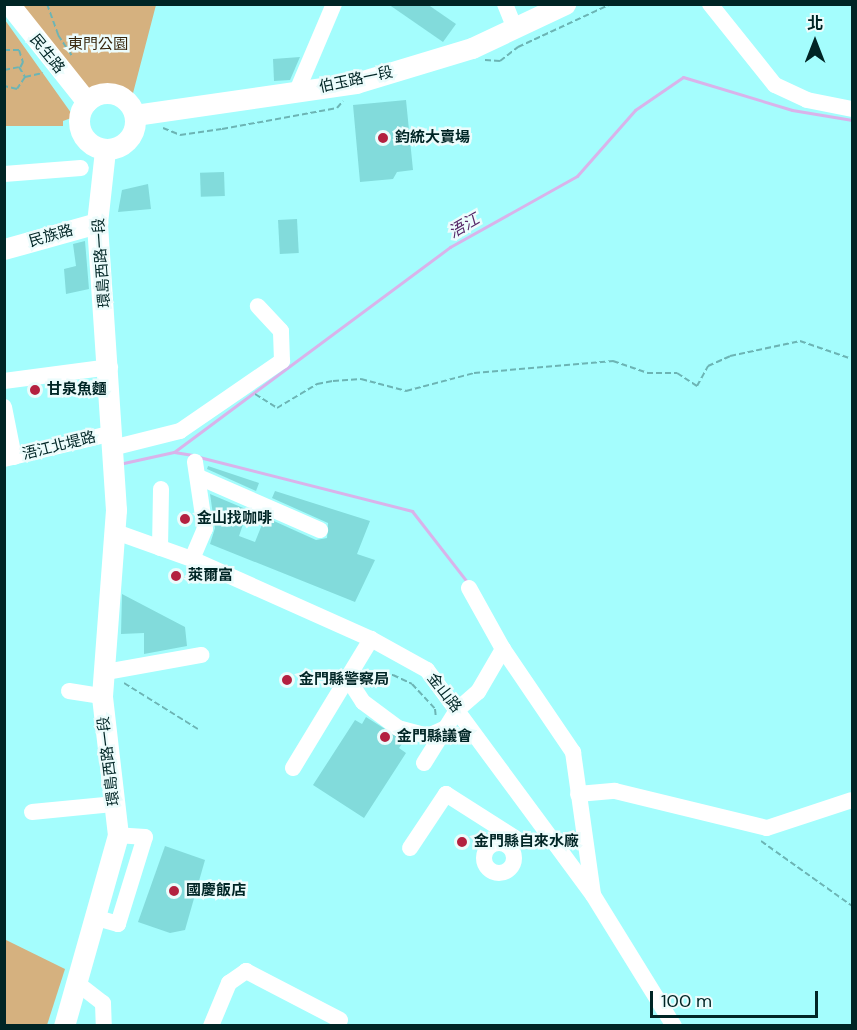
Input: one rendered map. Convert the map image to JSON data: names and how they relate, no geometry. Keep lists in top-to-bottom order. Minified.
{"streets":{"main road":["民生路","伯玉路一段","民族路","環島西路一段"],"street":["浯江北堤路","金山路"]},"crossings":[["民生路","伯玉路一段"],["民生路","環島西路一段"],["伯玉路一段","環島西路一段"],["民族路","環島西路一段"],["環島西路一段","浯江北堤路"],["環島西路一段","金山路"]],"water":["浯江"],"parks":["東門公園"],"places":["鈞統大賣場","甘泉魚麵","金山找咖啡","萊爾富","金門縣警察局","金門縣議會","金門縣自來水廠","國慶飯店"],"scale_bar":"100 m","north":"top"}
